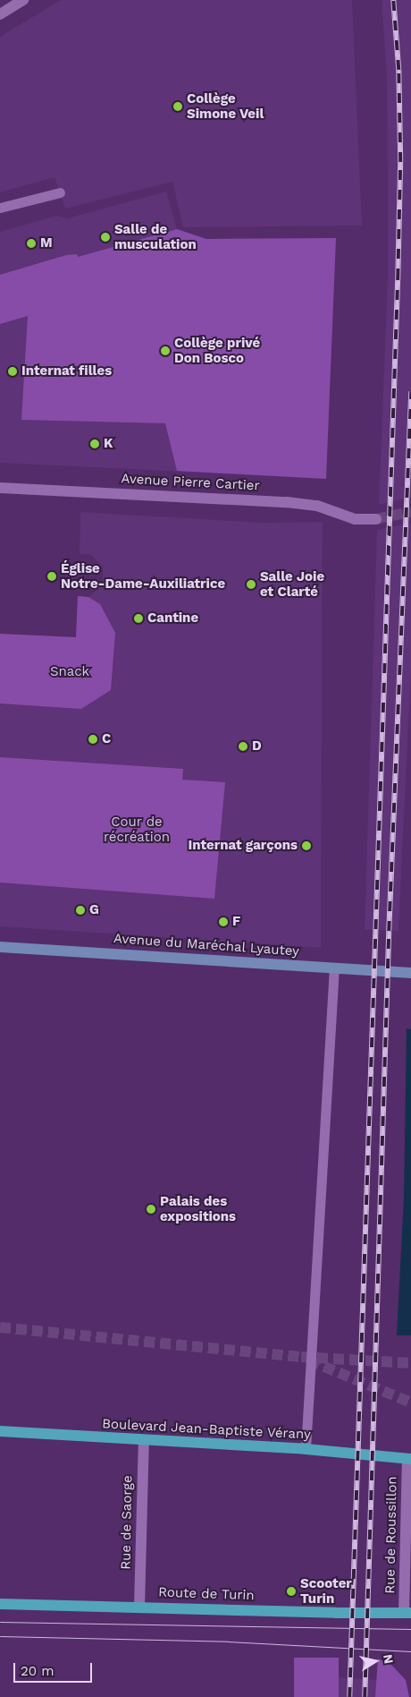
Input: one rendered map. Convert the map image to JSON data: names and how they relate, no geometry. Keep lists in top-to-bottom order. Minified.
{"streets":{"main road":["Avenue du Maréchal Lyautey","Boulevard Jean-Baptiste Vérany","Route de Turin"],"street":["Avenue Pierre Cartier","Rue de Saorge","Rue de Roussillon"]},"crossings":[["Boulevard Jean-Baptiste Vérany","Rue de Saorge"],["Boulevard Jean-Baptiste Vérany","Rue de Roussillon"],["Rue de Saorge","Route de Turin"],["Rue de Roussillon","Route de Turin"]],"parks":["Snack","Cour de récréation"],"places":["Collège Simone Veil","Salle de musculation","M","Collège privé Don Bosco","Internat filles","K","Église Notre-Dame-Auxiliatrice","Salle Joie et Clarté","Cantine","C","D","Internat garçons","G","F","Palais des expositions","Scooter Turin"],"scale_bar":"20 m","north":"right"}
